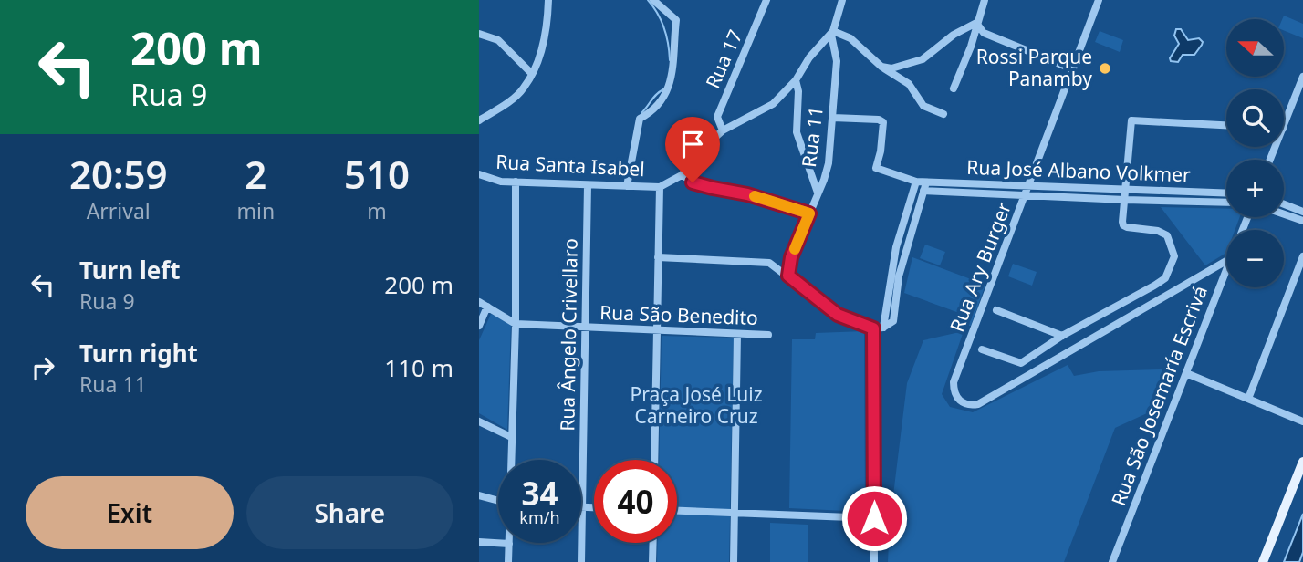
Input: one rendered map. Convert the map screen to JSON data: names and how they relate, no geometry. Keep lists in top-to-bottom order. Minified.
{"streets":{"street":["Rua 17","Rua 11","Rua Santa Isabel","Rua José Albano Volkmer","Rua Ary Burger","Rua São Benedito","Rua Ângelo Crivellaro","Rua São Josemaría Escrivá"]},"crossings":[["Rua Santa Isabel","Rua Ângelo Crivellaro"],["Rua José Albano Volkmer","Rua Ary Burger"],["Rua São Benedito","Rua Ângelo Crivellaro"]],"parks":["Praça José Luiz Carneiro Cruz"],"places":["Rossi Parque Panamby"],"north":"left","page":{"turn":["200 m","Rua 9"],"map_buttons":["+","−"],"eta":["20:59","Arrival","2","min","510","m"],"list":[{"name":"Turn left","note":"Rua 9","value":"200 m"},{"name":"Turn right","note":"Rua 11","value":"110 m"}],"speed":"34 km/h","limit":"40","buttons":["Exit","Share"]}}
